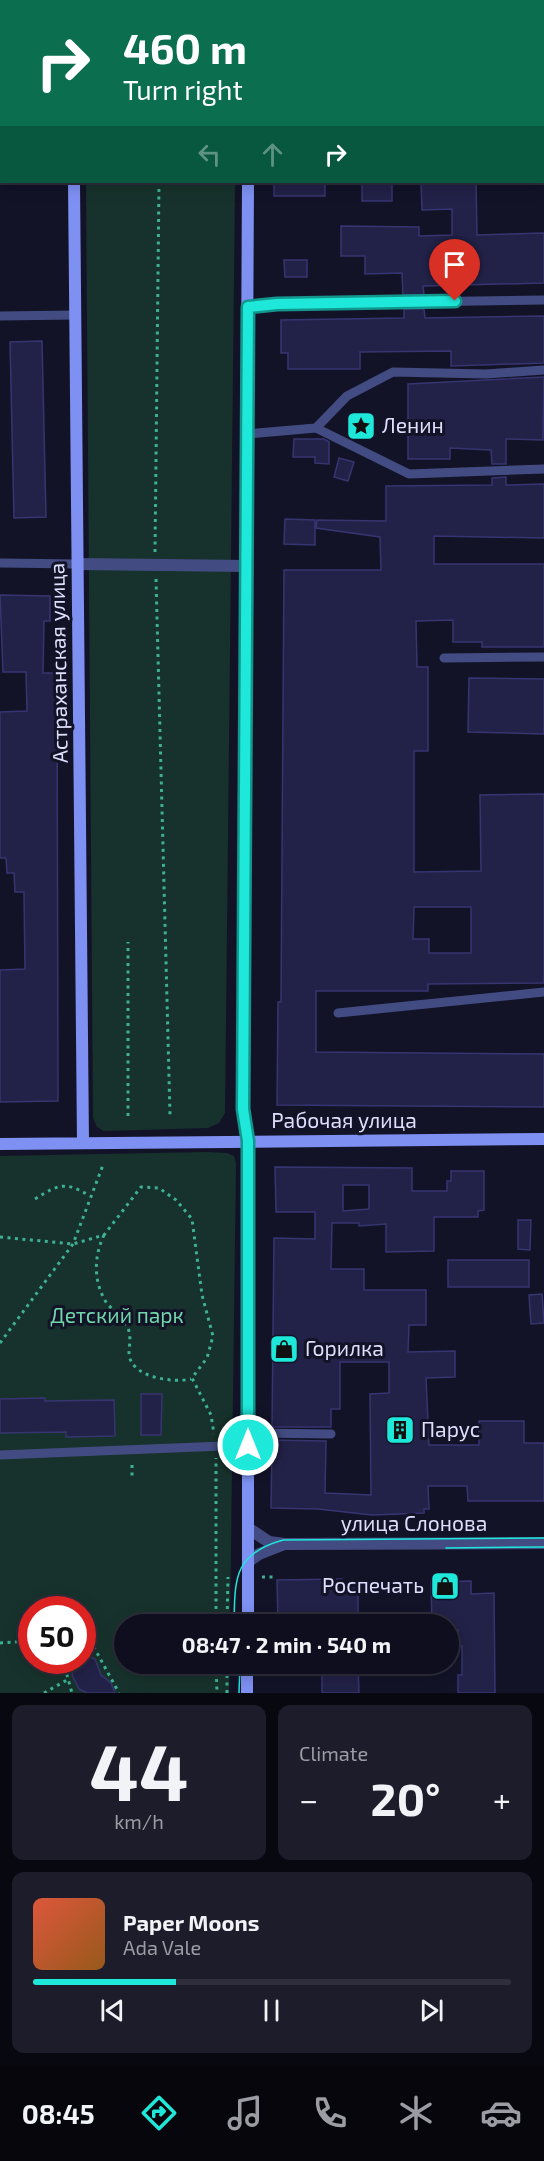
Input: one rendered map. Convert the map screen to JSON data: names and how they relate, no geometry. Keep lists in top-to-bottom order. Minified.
{"streets":{"main road":["Астраханская улица","Рабочая улица"],"street":["улица Слонова"]},"crossings":[["Астраханская улица","Рабочая улица"]],"parks":["Детский парк"],"places":{"place":["Ленин"],"shop":["Горилка","Роспечать"],"building":["Парус"]},"page":{"turn":["460 m","Turn right"],"limit":"50","trip":"08:47 · 2 min · 540 m","tile":[["44","km/h"],"Climate"],"heat":["−","20°","+"],"song":["Paper Moons","Ada Vale"],"tabs":"08:45"}}
